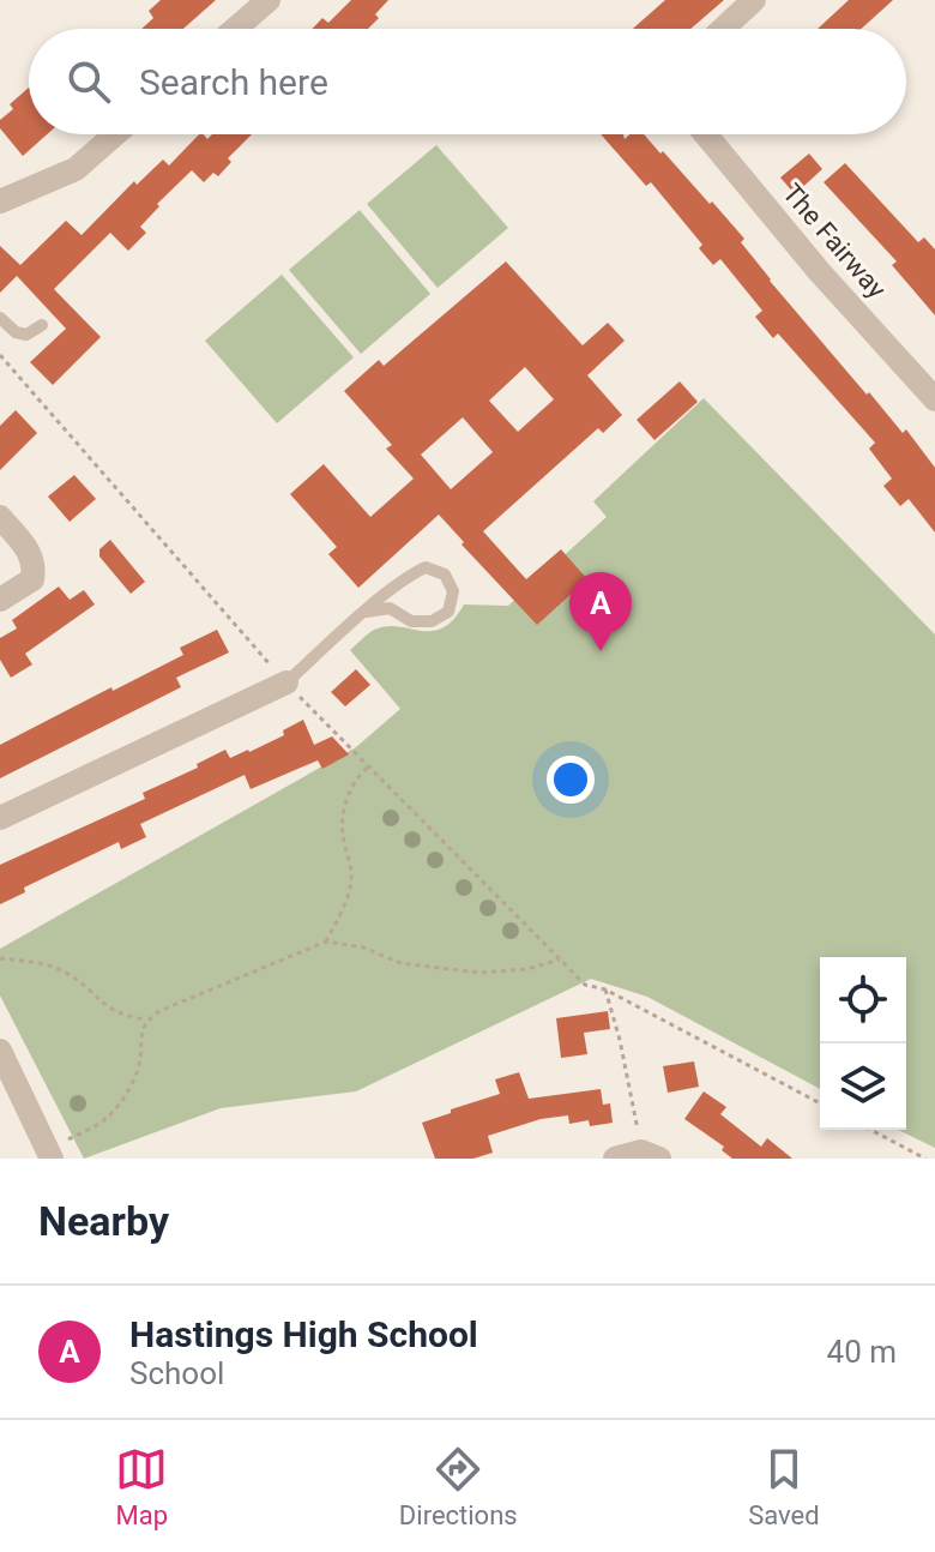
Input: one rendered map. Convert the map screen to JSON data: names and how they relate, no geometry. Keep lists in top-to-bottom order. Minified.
{"streets":{"street":["The Fairway"]},"page":{"search":"Search here","pins":"A","heading":"Nearby","list":[{"mark":"A","name":"Hastings High School","note":"School","value":"40 m"}],"nav":["Map","Directions","Saved"]}}
